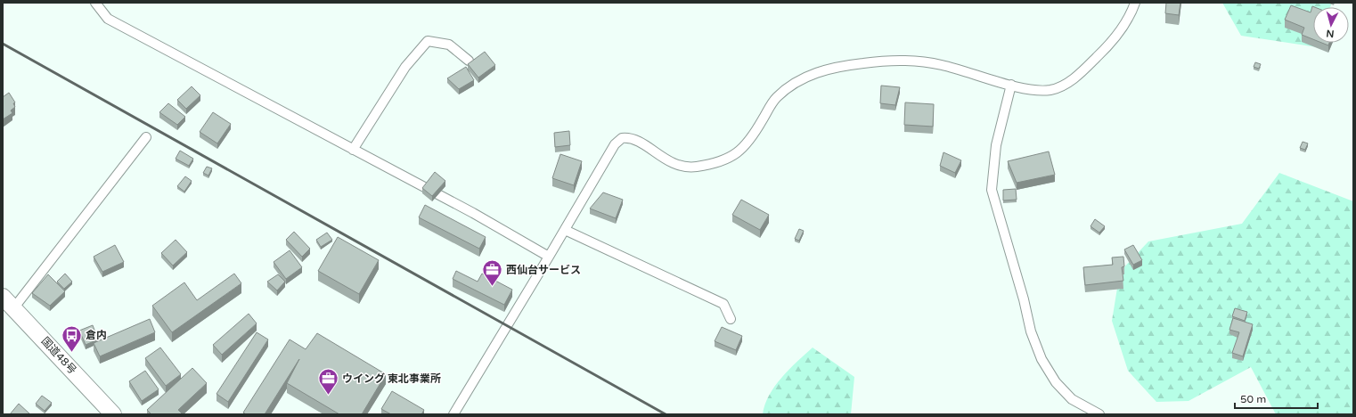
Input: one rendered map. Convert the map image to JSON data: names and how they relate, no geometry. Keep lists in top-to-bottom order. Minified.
{"streets":{"highway":["国道48号"]},"places":{"office":["西仙台サービス","ウイング 東北事業所"],"bus stop":["倉内"]},"scale_bar":"50 m","north":"bottom"}
